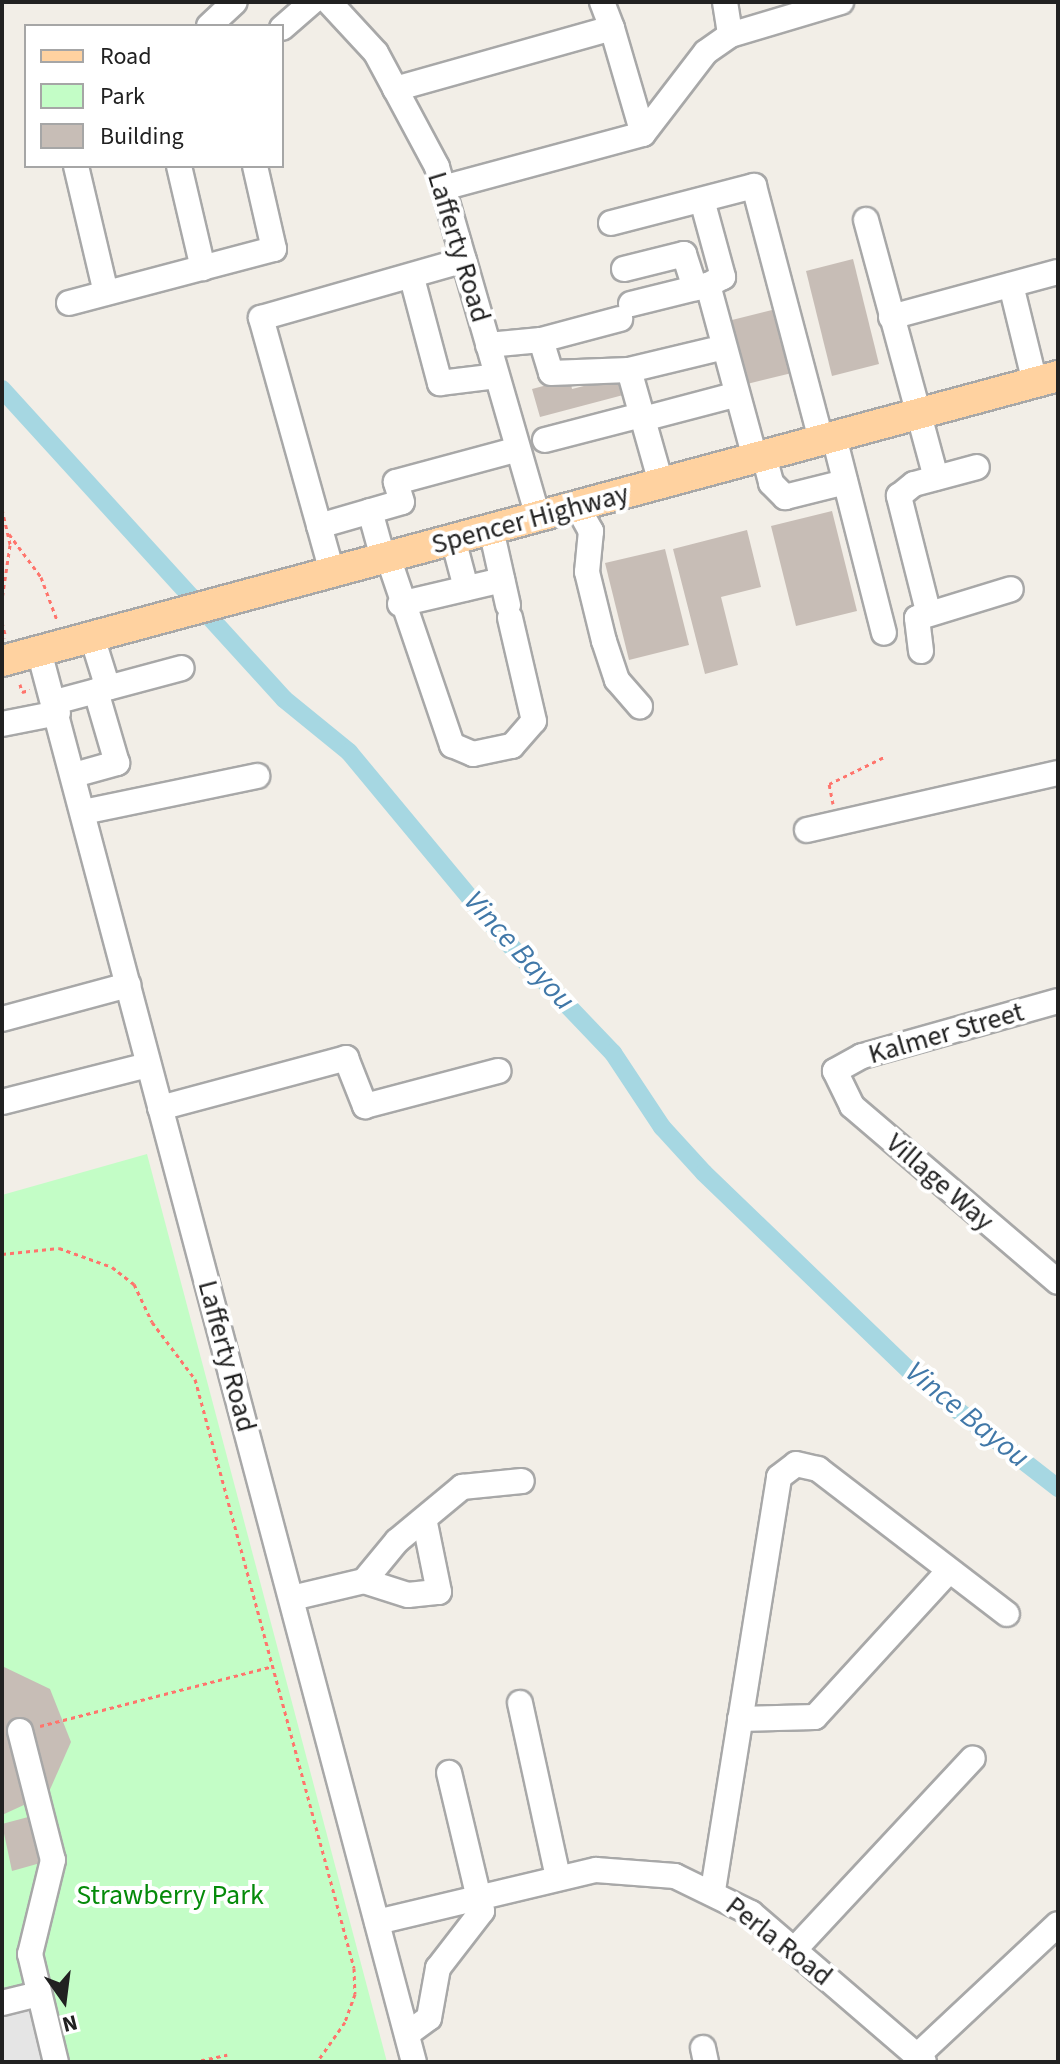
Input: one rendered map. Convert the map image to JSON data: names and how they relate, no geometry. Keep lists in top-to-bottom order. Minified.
{"streets":{"main road":["Spencer Highway"],"street":["Lafferty Road","Kalmer Street","Village Way","Perla Road"]},"crossings":[["Lafferty Road","Spencer Highway"],["Lafferty Road","Perla Road"],["Kalmer Street","Village Way"]],"water":["Vince Bayou"],"parks":["Strawberry Park"],"legend":["Road","Park","Building"],"north":"bottom"}
